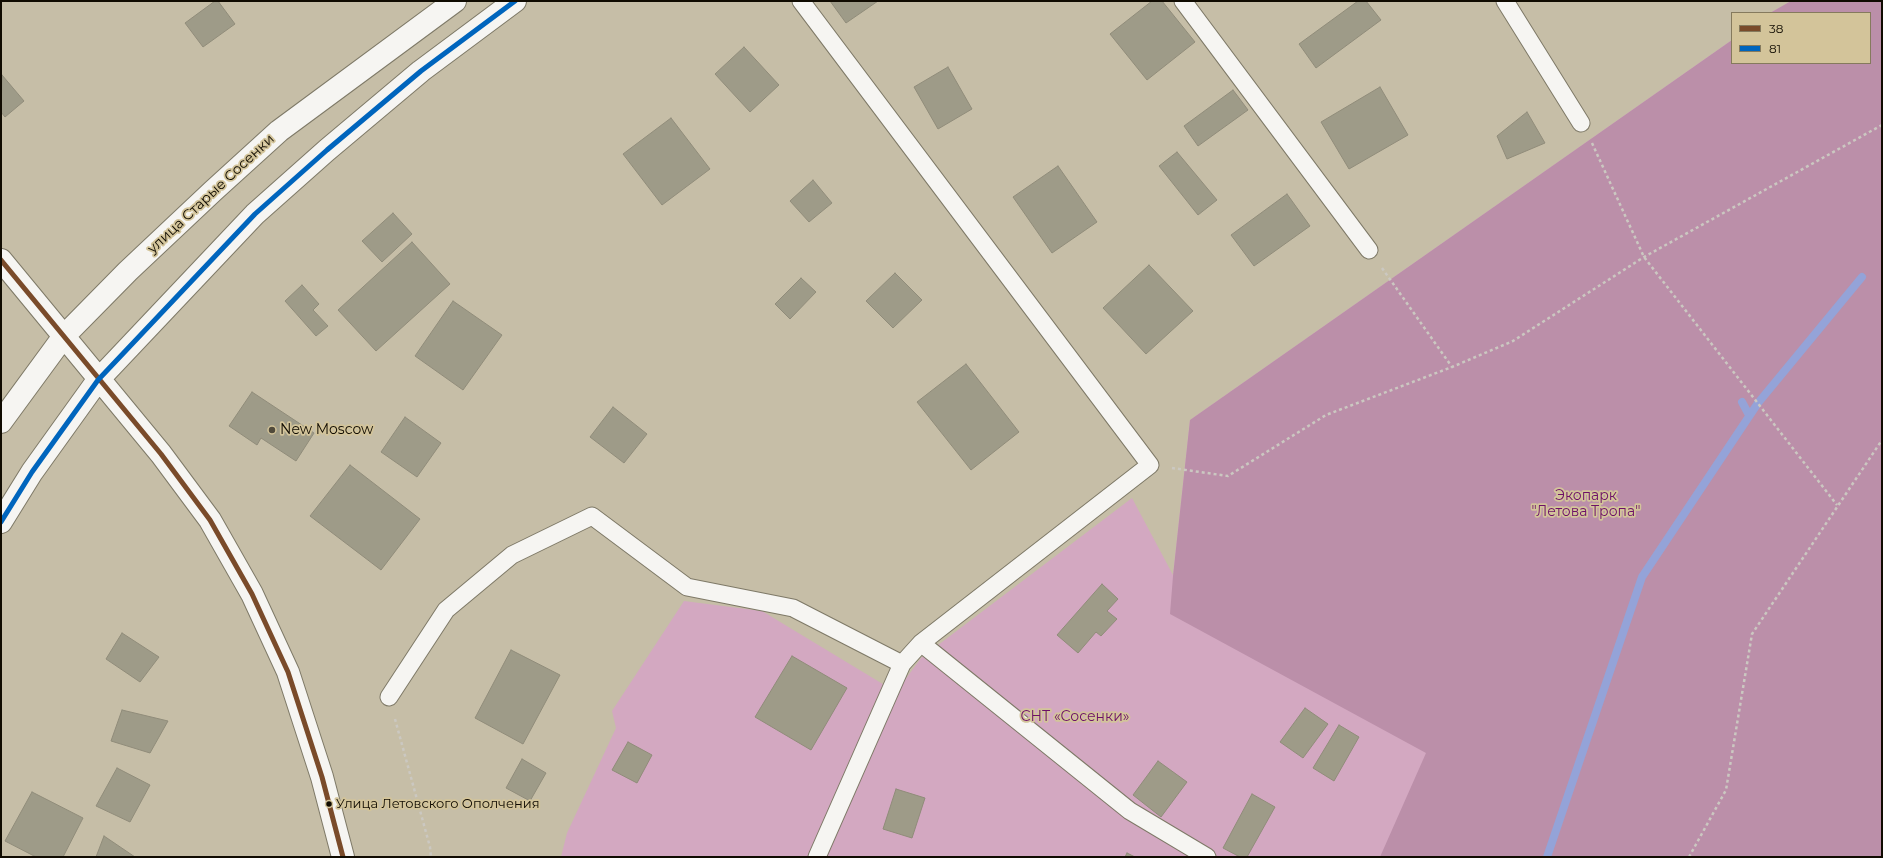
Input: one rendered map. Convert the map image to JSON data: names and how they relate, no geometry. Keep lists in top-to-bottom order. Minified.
{"streets":{"main road":["улица Старые Сосенки"]},"parks":["Экопарк \"Летова Тропа\"","СНТ «Сосенки»"],"places":["New Moscow","Улица Летовского Ополчения"],"lines":["transit line 81","transit line 38"],"legend":["38","81"]}
